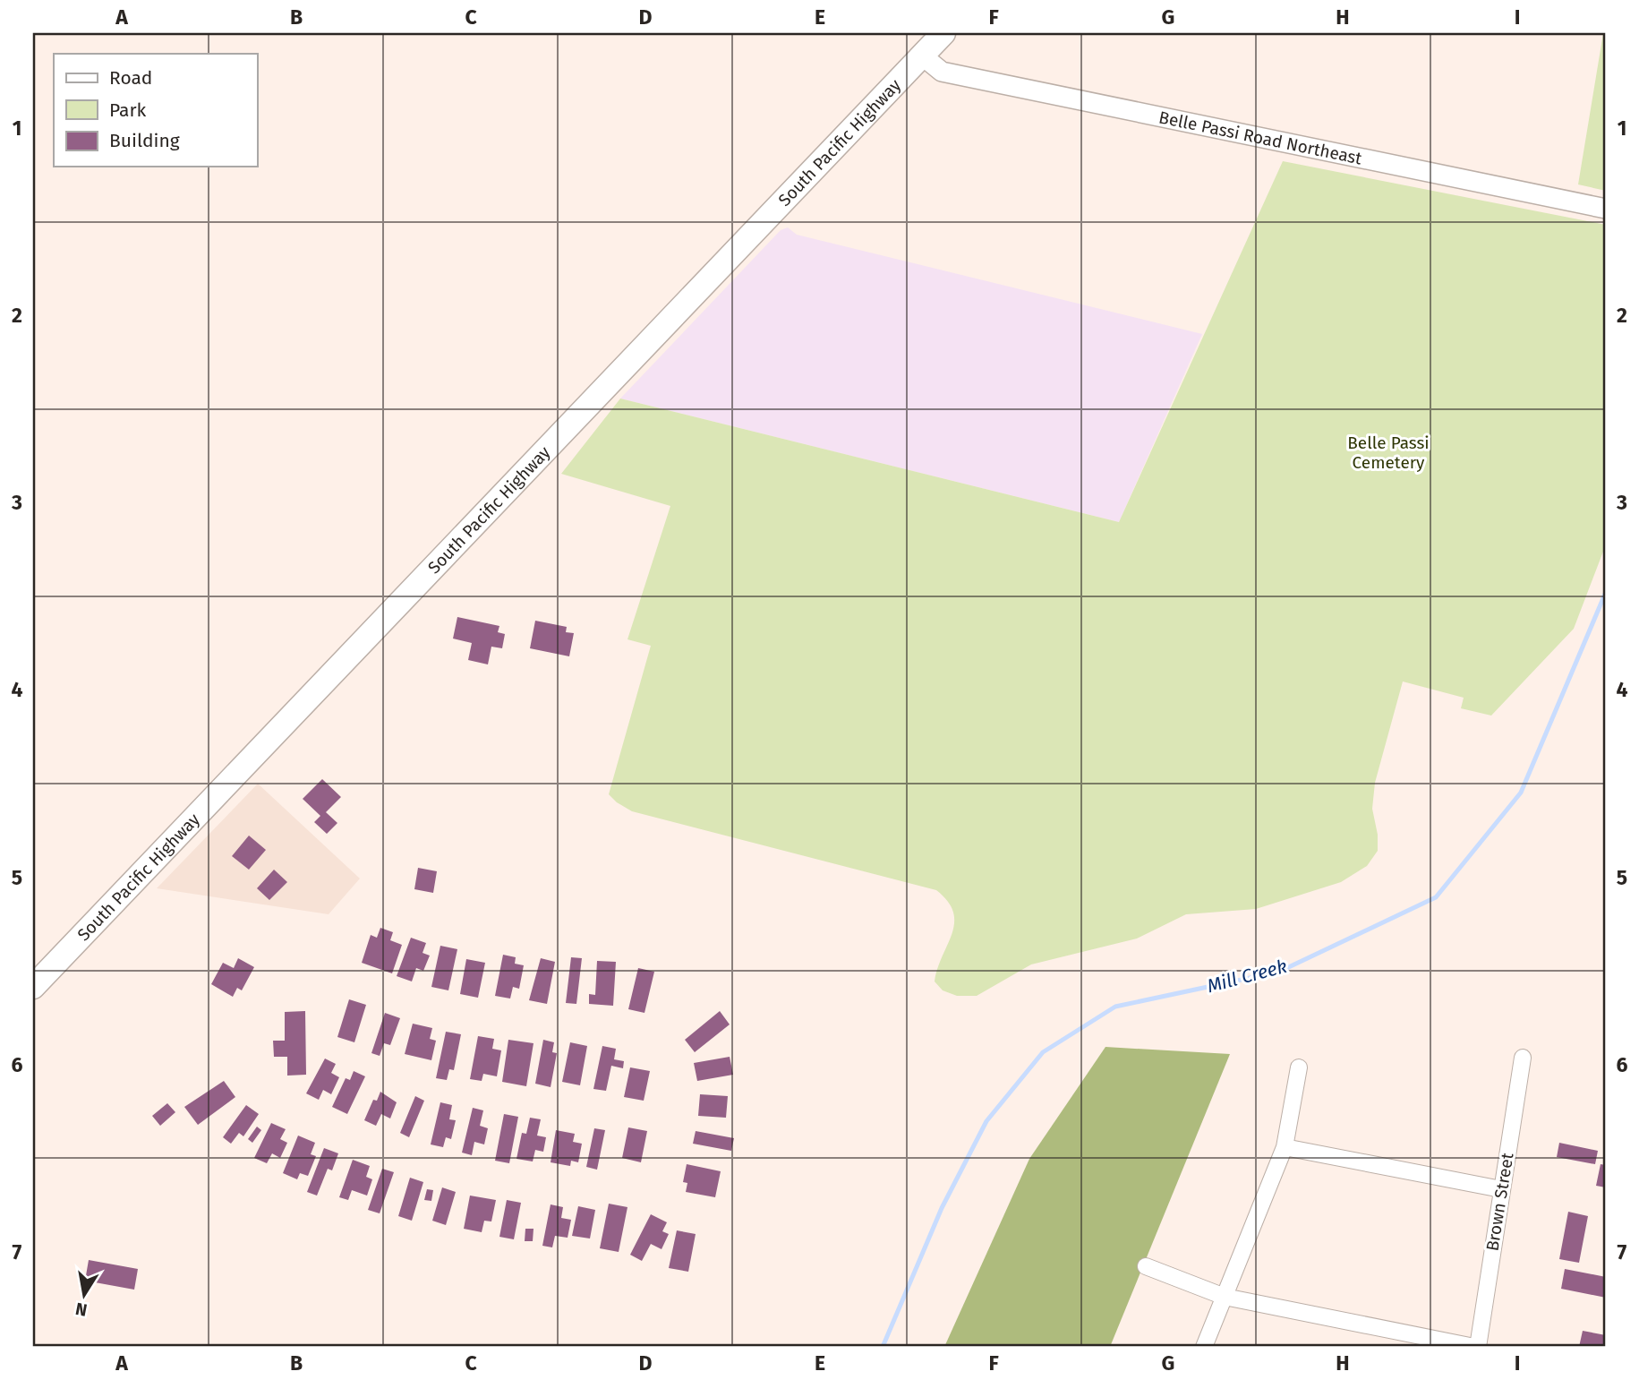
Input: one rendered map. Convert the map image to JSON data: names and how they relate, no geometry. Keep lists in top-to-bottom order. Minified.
{"streets":{"main road":["South Pacific Highway"],"street":["Belle Passi Road Northeast","Brown Street"]},"crossings":[["Belle Passi Road Northeast","South Pacific Highway"]],"water":["Mill Creek"],"parks":["Belle Passi Cemetery"],"legend":["Road","Park","Building"],"north":"bottom","grid":{"columns":["A","B","C","D","E","F","G","H","I"],"rows":["1","2","3","4","5","6","7"]}}
